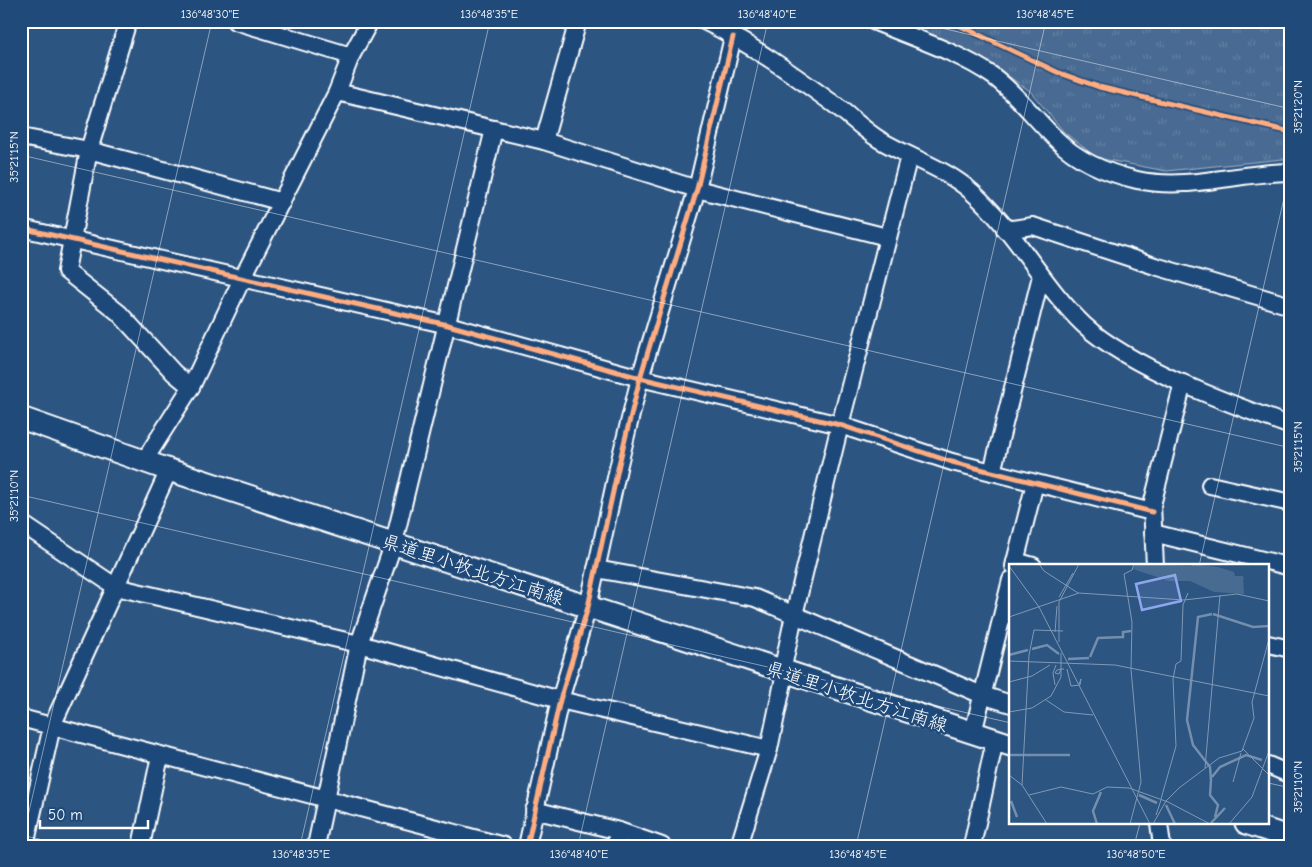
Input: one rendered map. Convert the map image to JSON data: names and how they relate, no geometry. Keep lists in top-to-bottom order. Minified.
{"streets":{"main road":["県道里小牧北方江南線"]},"scale_bar":"50 m","coordinates":["136°48'30\"E","136°48'35\"E","136°48'40\"E","136°48'45\"E","35°21'20\"N","35°21'15\"N","35°21'10\"N","136°48'50\"E"]}
